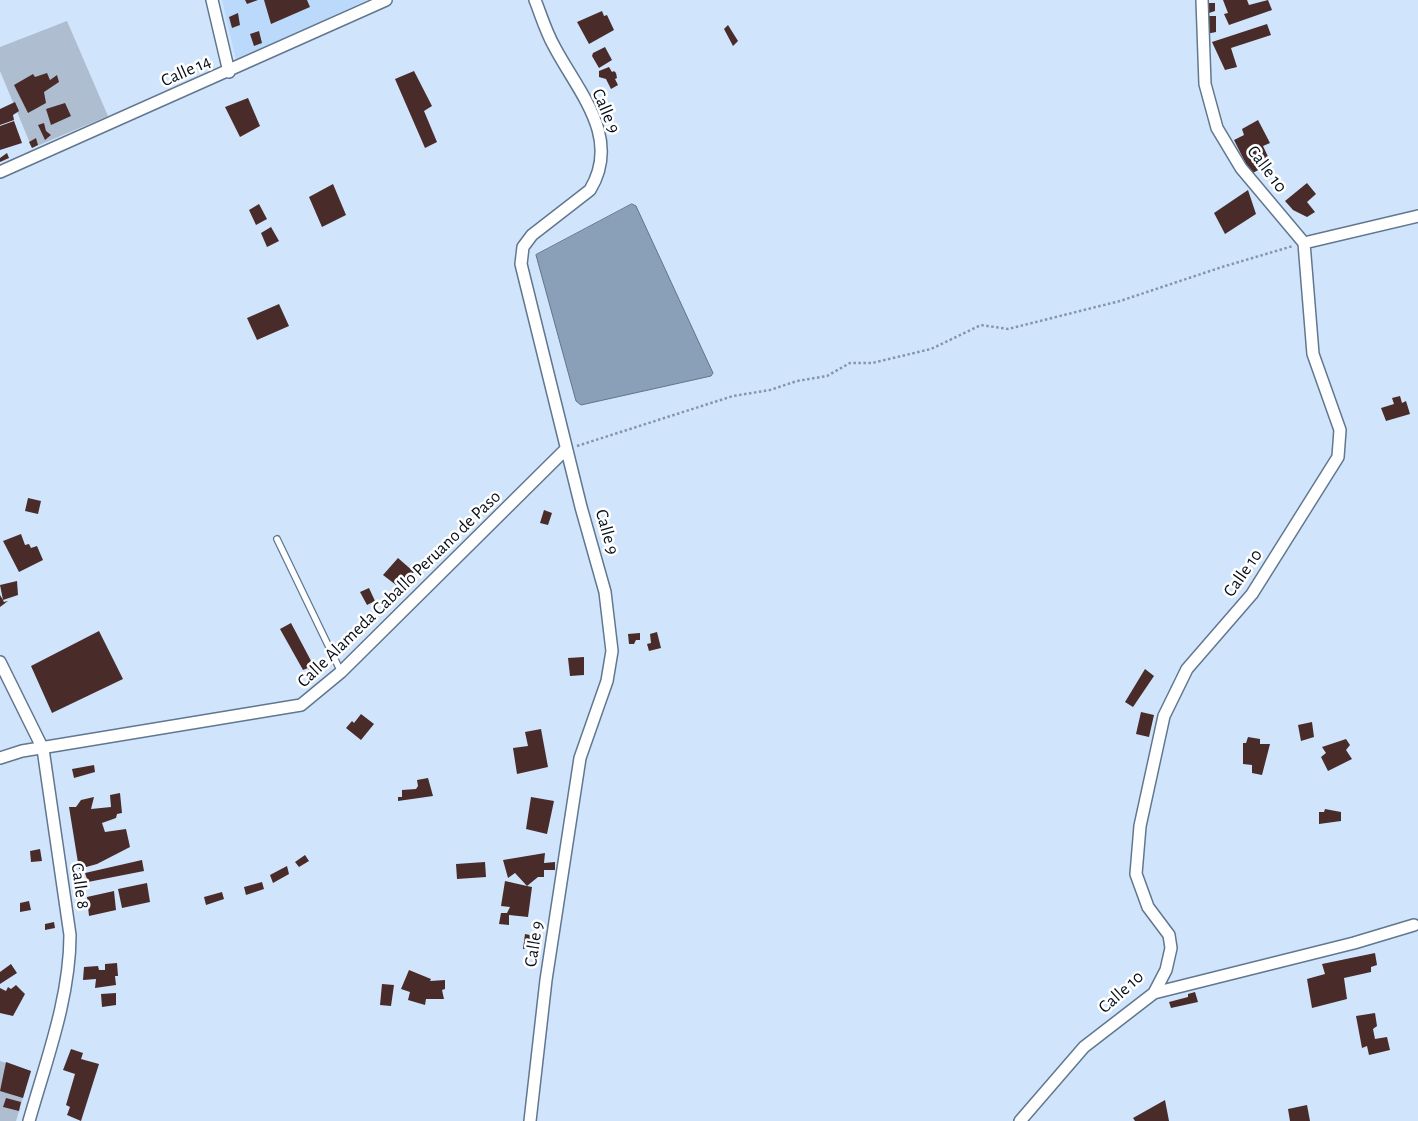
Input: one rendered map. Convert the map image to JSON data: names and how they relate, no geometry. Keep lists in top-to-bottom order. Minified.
{"streets":{"street":["Calle 14","Calle 9","Calle 10","Calle Alameda Caballo Peruano de Paso","Calle 8"]},"crossings":[["Calle 9","Calle Alameda Caballo Peruano de Paso"],["Calle Alameda Caballo Peruano de Paso","Calle 8"]]}
